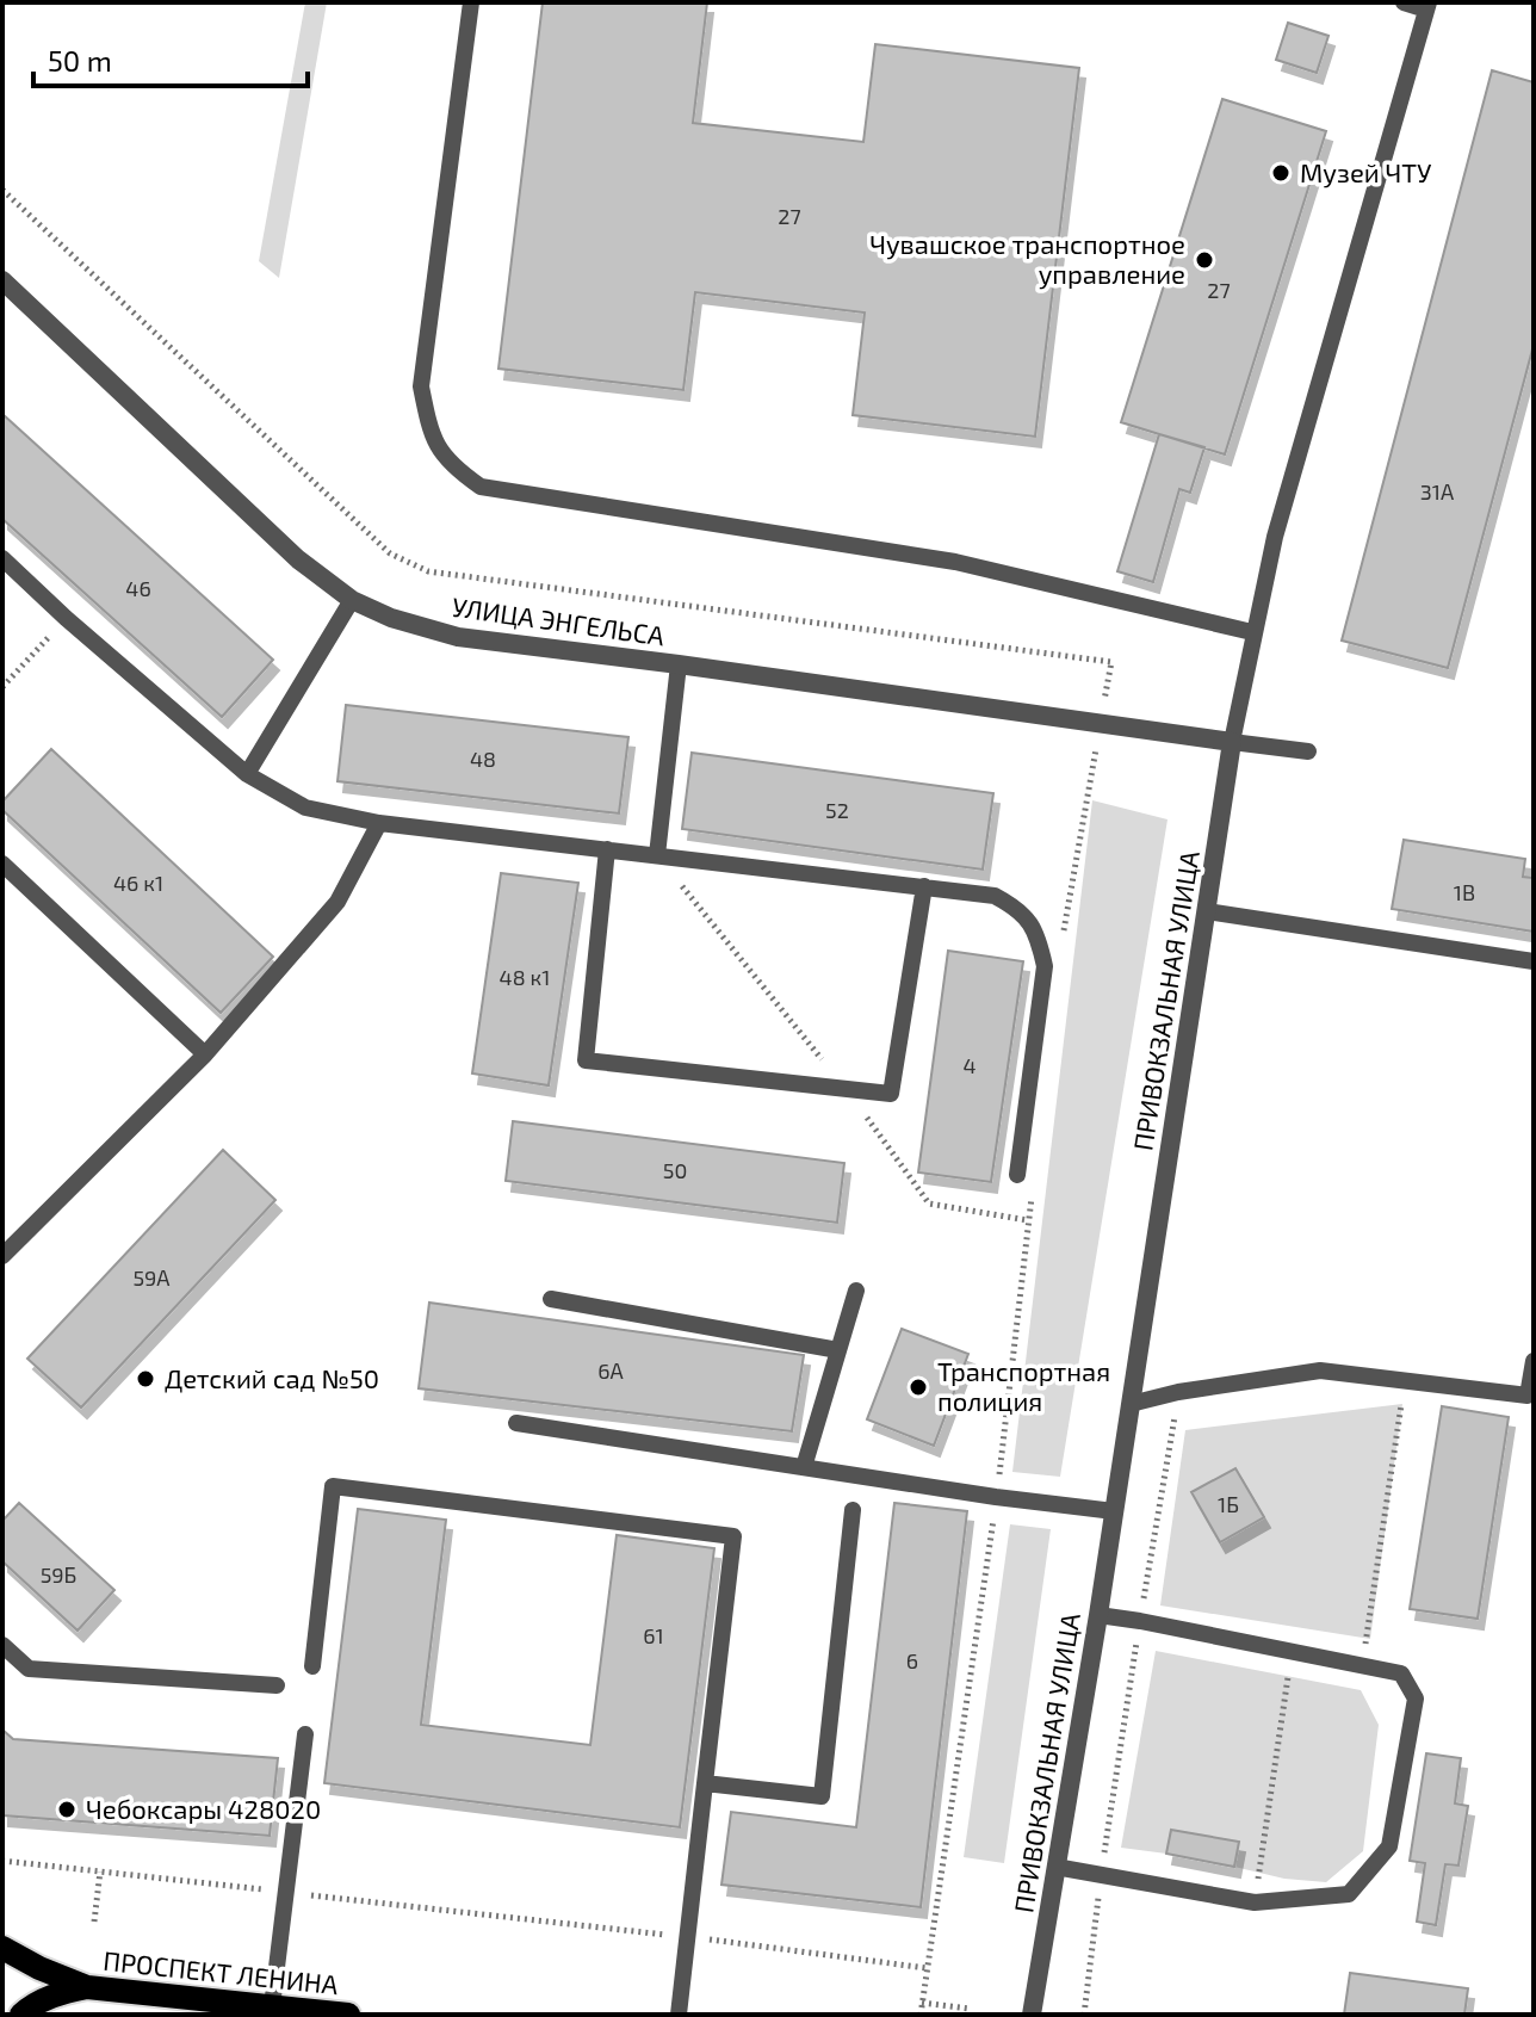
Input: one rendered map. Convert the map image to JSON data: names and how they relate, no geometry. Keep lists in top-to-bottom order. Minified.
{"streets":{"main road":["ПРОСПЕКТ ЛЕНИНА"],"street":["УЛИЦА ЭНГЕЛЬСА","ПРИВОКЗАЛЬНАЯ УЛИЦА"]},"crossings":[["УЛИЦА ЭНГЕЛЬСА","ПРИВОКЗАЛЬНАЯ УЛИЦА"]],"places":["Музей ЧТУ","Чувашское транспортное управление","Детский сад №50","Транспортная полиция","Чебоксары 428020"],"house_numbers":["27","27","31А","46","48","52","46 к1","1В","48 к1","4","50","59А","6А","1Б","59Б","61","6"],"scale_bar":"50 m"}
